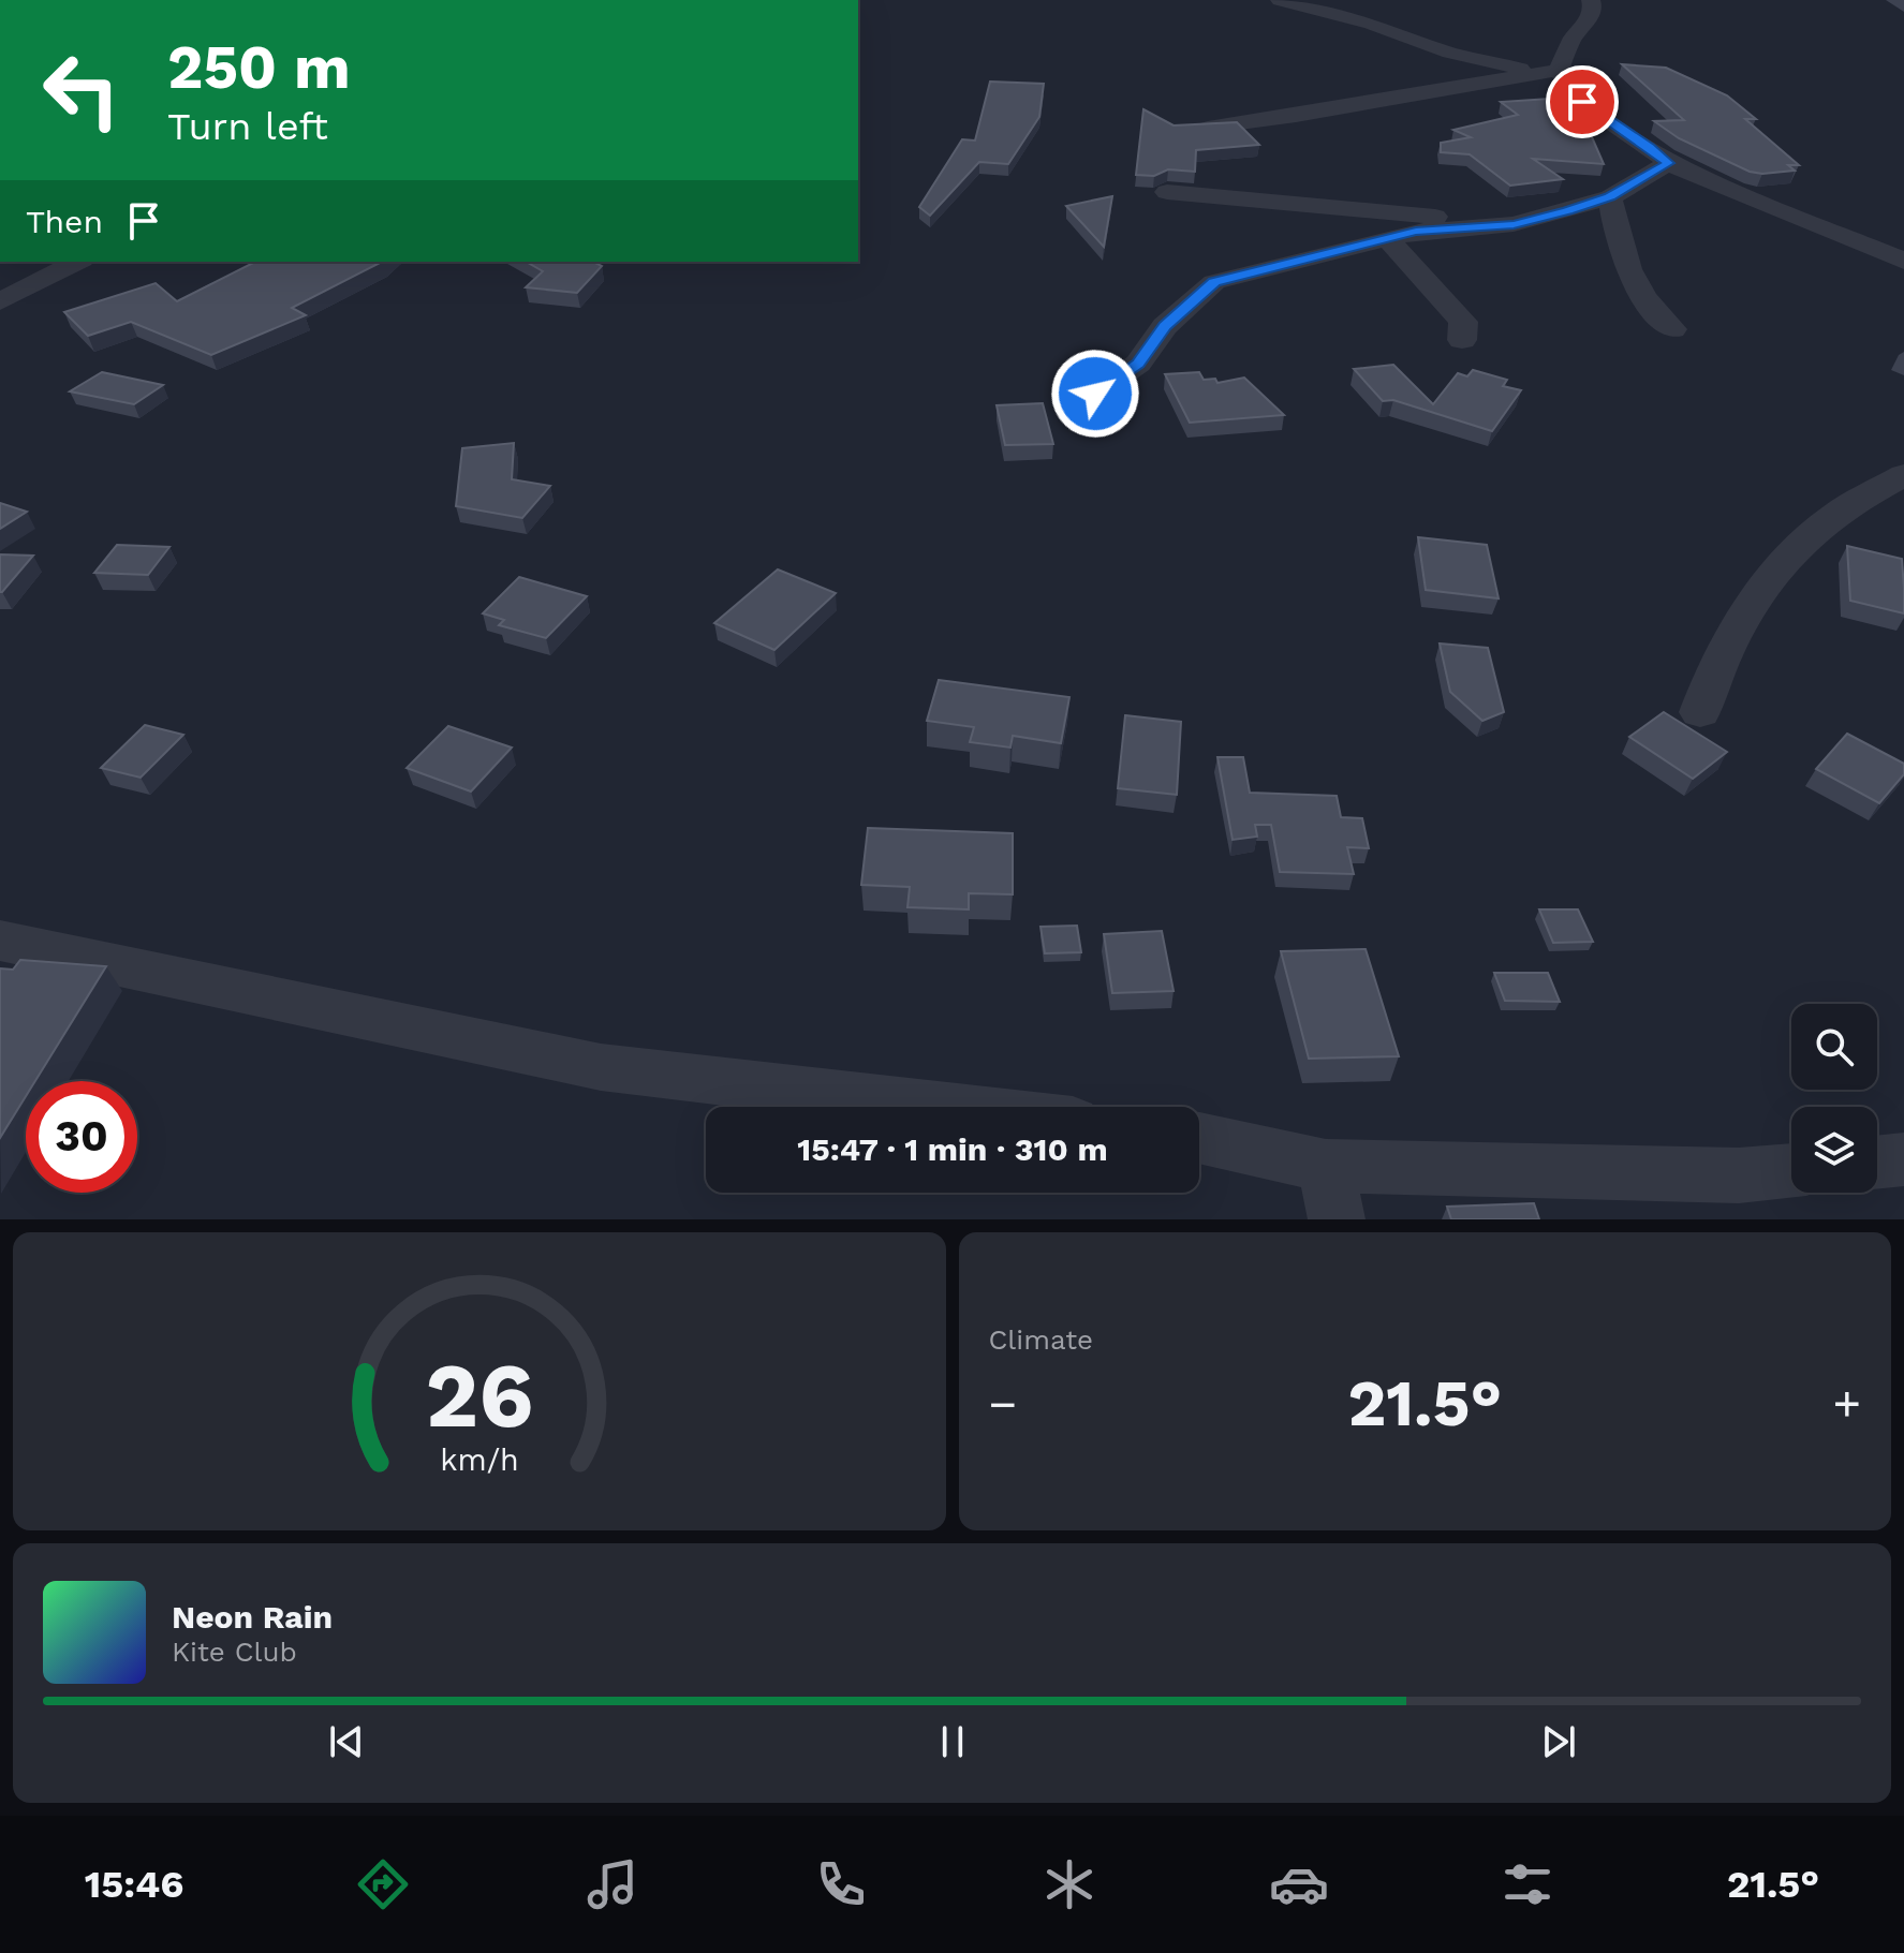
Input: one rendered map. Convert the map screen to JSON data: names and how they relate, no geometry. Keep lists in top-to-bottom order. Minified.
{"page":{"turn":["250 m","Turn left"],"then":"Then","limit":"30","trip":"15:47 · 1 min · 310 m","tile":"Climate","heat":["−","21.5°","+"],"song":["Neon Rain","Kite Club"],"tabs":["15:46","21.5°"],"gauge":["26","km/h"]}}
